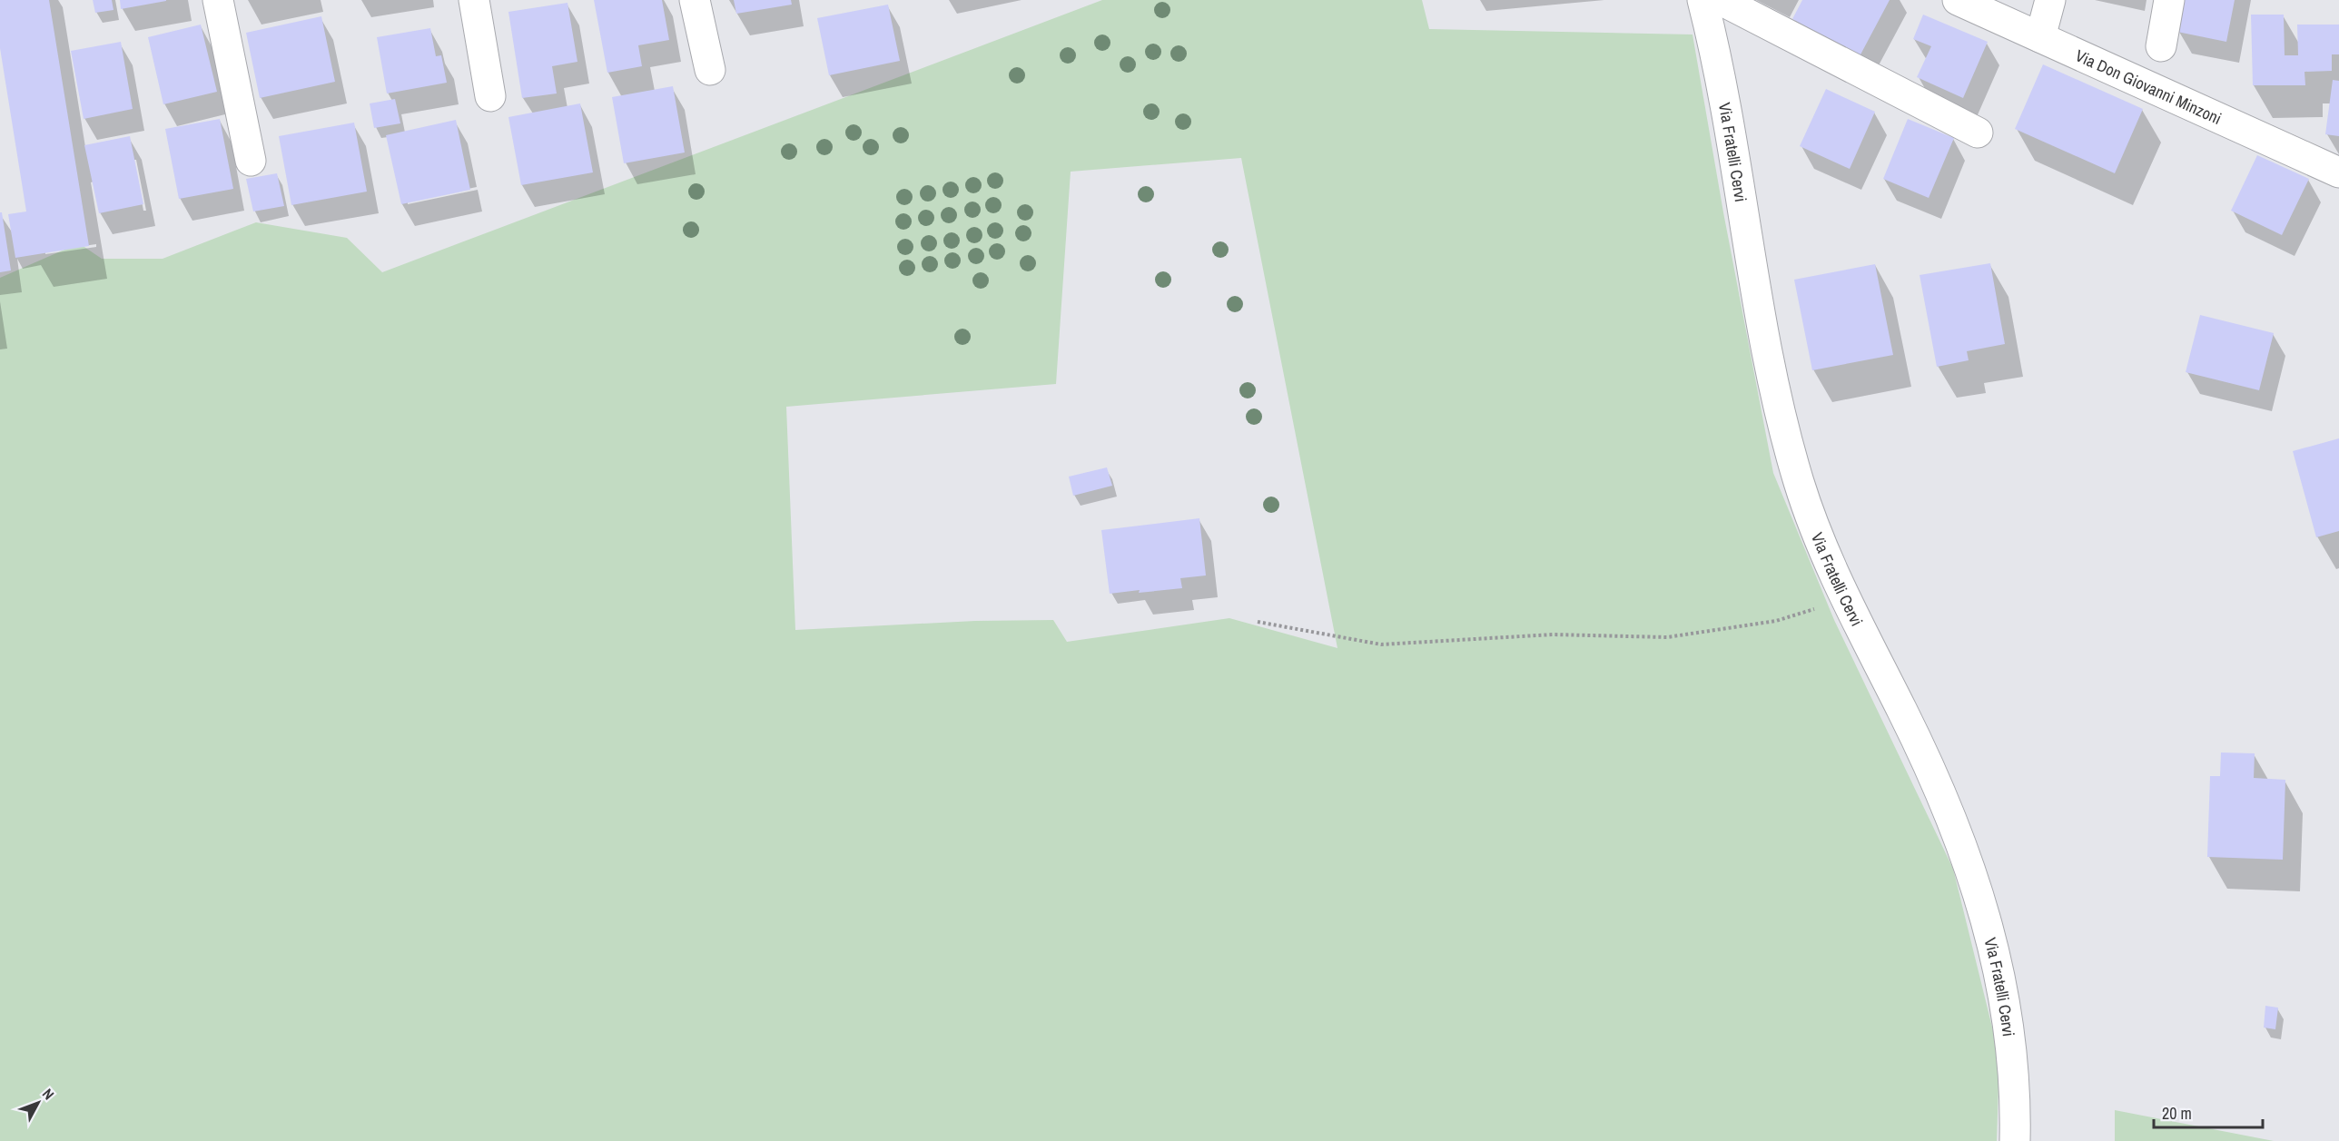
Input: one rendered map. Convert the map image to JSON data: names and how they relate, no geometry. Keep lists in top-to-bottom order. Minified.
{"streets":{"street":["Via Don Giovanni Minzoni","Via Fratelli Cervi"]},"scale_bar":"20 m","north":"top right"}
